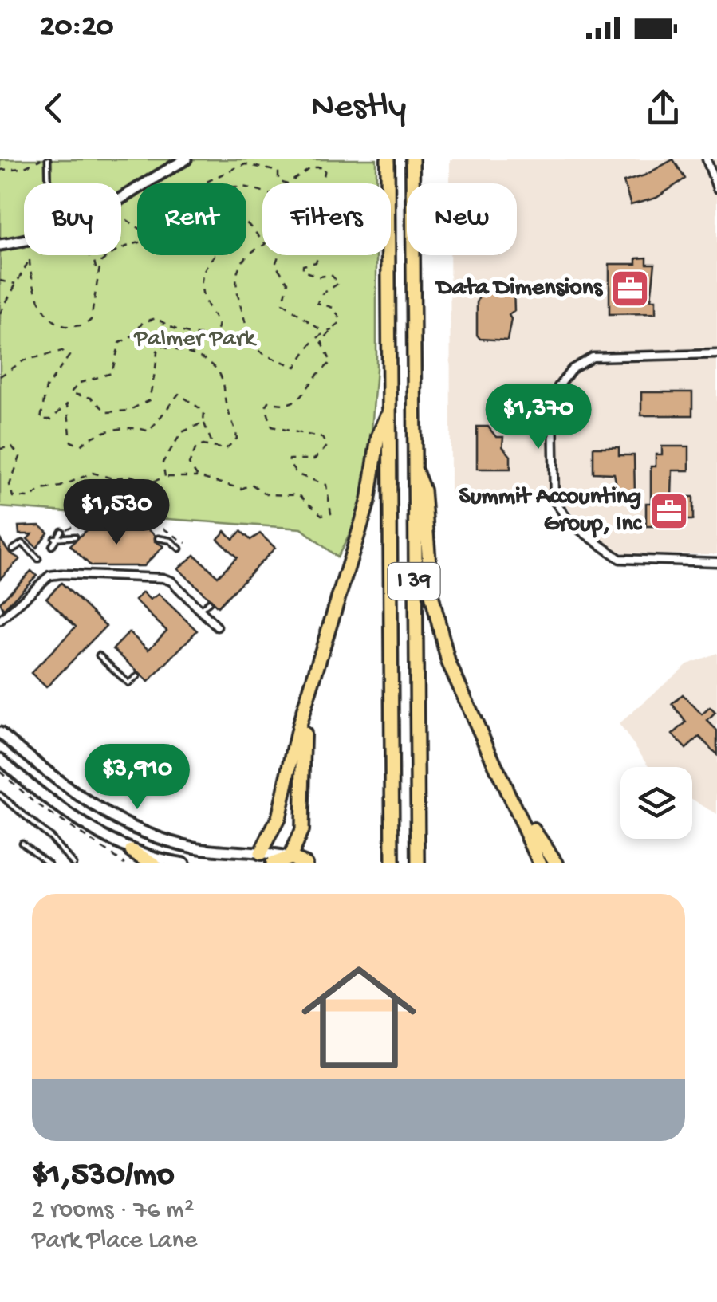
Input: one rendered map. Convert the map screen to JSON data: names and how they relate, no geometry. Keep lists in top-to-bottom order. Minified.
{"streets":{"highway":["I 39"]},"parks":["Palmer Park"],"places":{"office":["Data Dimensions","Summit Accounting Group, Inc"]},"page":{"status":"20:20","header":"Nestly","chip":["Buy","Rent","Filters","New"],"price":["$1,370","$1,530","$3,910"],"list":[{"name":"$1,530/mo","note":"2 rooms · 76 m² · Park Place Lane"}]}}
